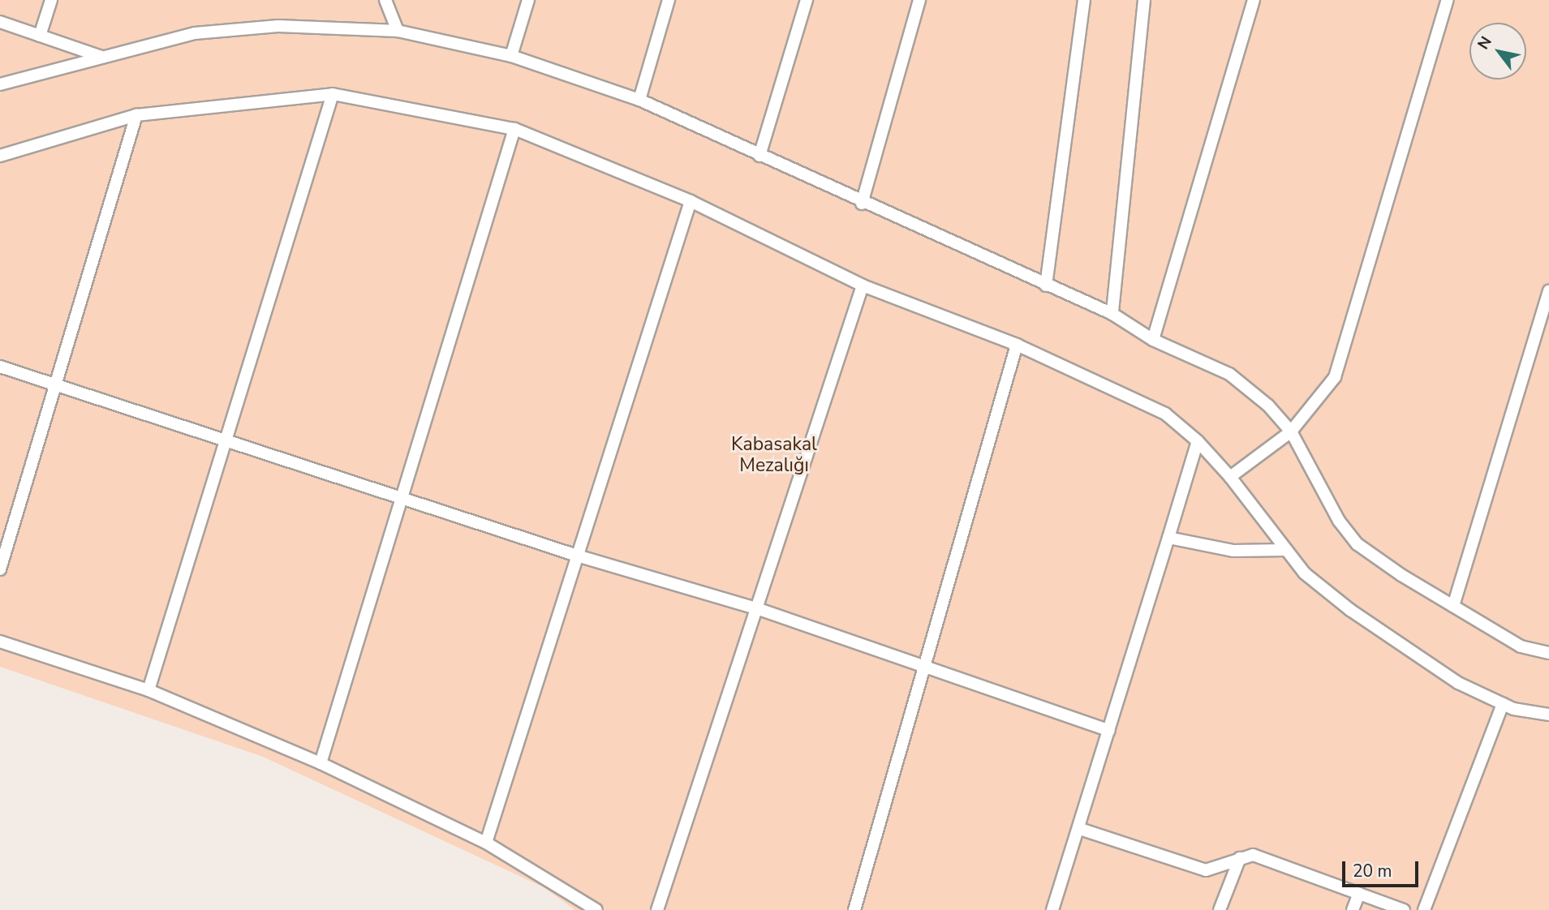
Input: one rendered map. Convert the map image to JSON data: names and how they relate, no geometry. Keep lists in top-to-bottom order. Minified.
{"parks":["Kabasakal Mezalığı"],"scale_bar":"20 m","north":"top left"}
